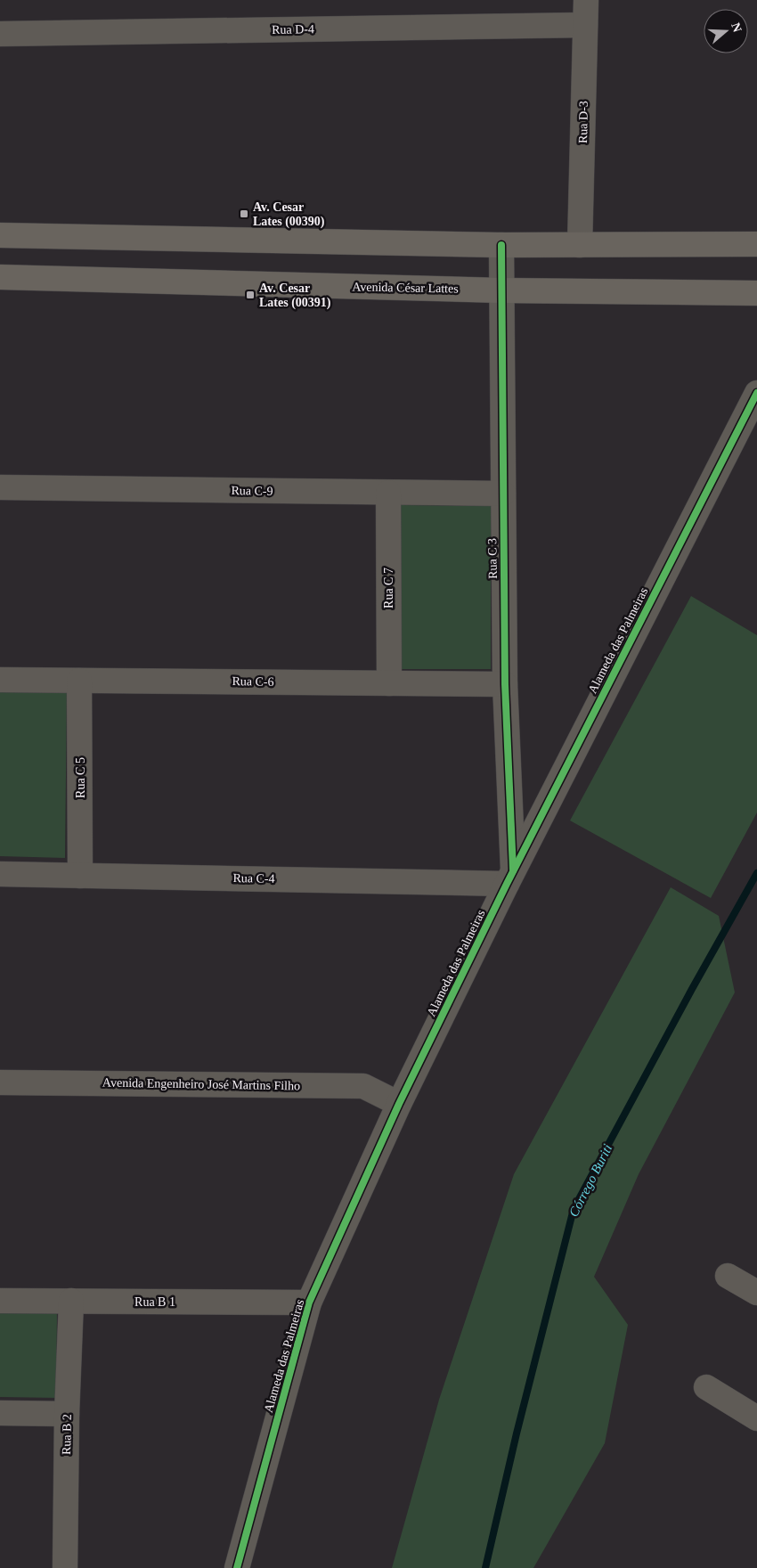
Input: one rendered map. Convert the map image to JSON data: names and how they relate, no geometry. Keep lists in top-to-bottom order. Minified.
{"streets":{"main road":["Avenida César Lattes"],"street":["Rua D-4","Rua D-3","Rua C-9","Rua C 3","Rua C 7","Alameda das Palmeiras","Rua C-6","Rua C 5","Rua C-4","Avenida Engenheiro José Martins Filho","Rua B 1","Rua B 2"]},"crossings":[["Rua D-4","Rua D-3"],["Avenida César Lattes","Rua C 3"],["Rua C-9","Rua C 3"],["Rua C-9","Rua C 7"],["Rua C 3","Alameda das Palmeiras"],["Rua C 3","Rua C-6"],["Rua C 3","Rua C-4"],["Rua C 7","Rua C-6"],["Alameda das Palmeiras","Rua C-4"],["Alameda das Palmeiras","Avenida Engenheiro José Martins Filho"],["Alameda das Palmeiras","Rua B 1"],["Rua C-6","Rua C 5"],["Rua C 5","Rua C-4"],["Rua B 1","Rua B 2"]],"water":["Córrego Buriti"],"places":{"transit":["Av. Cesar Lates (00390)","Av. Cesar Lates (00391)"]},"north":"right"}
